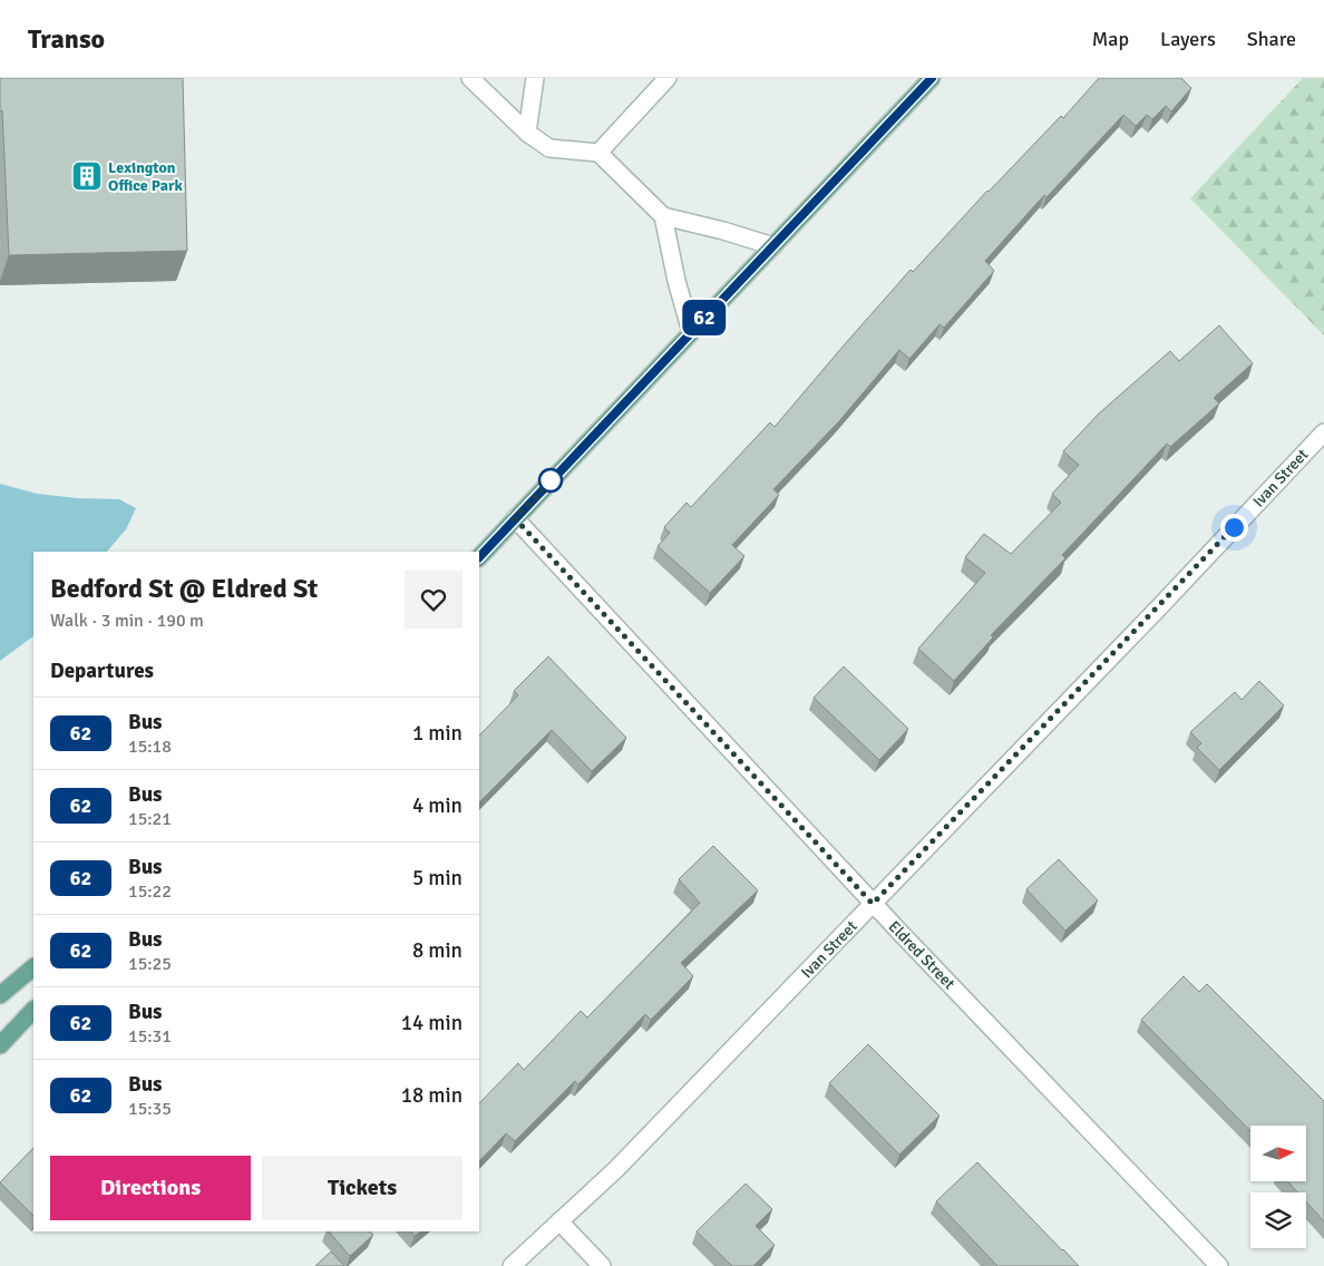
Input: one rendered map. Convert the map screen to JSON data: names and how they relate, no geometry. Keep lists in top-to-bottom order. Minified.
{"streets":{"street":["Ivan Street","Eldred Street"]},"crossings":[["Ivan Street","Eldred Street"]],"places":{"building":["Lexington Office Park"]},"lines":["bus line 62"],"north":"right","page":{"header":"Transo","nav":["Map","Layers","Share"],"on_map":"62","heading":[["Bedford St @ Eldred St","Walk · 3 min · 190 m"],"Departures"],"list":[{"mark":"62","name":"Bus","note":"15:18","value":"1 min"},{"mark":"62","name":"Bus","note":"15:21","value":"4 min"},{"mark":"62","name":"Bus","note":"15:22","value":"5 min"},{"mark":"62","name":"Bus","note":"15:25","value":"8 min"},{"mark":"62","name":"Bus","note":"15:31","value":"14 min"},{"mark":"62","name":"Bus","note":"15:35","value":"18 min"}],"buttons":["Directions","Tickets"]}}
